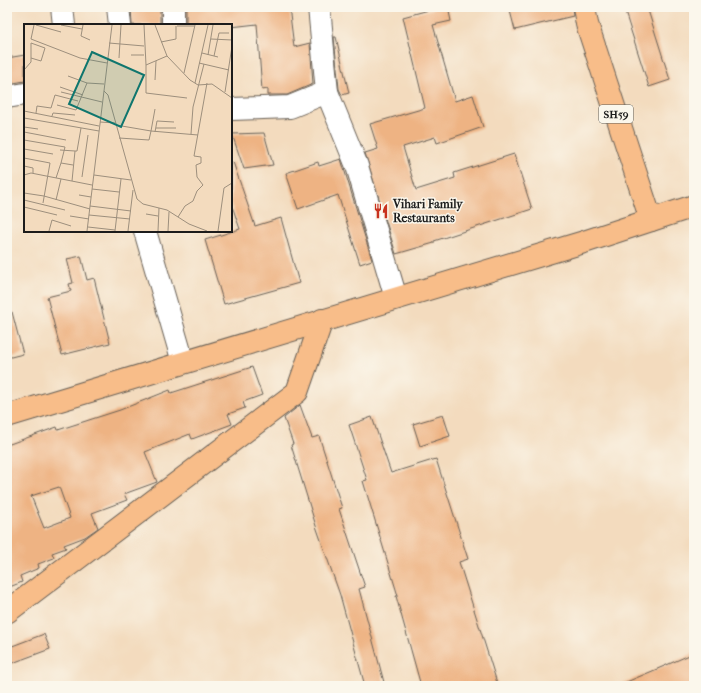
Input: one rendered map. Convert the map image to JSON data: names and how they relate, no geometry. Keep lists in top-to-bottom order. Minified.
{"streets":{"main road":["SH59"]},"places":{"restaurant":["Vihari Family Restaurants"]}}
